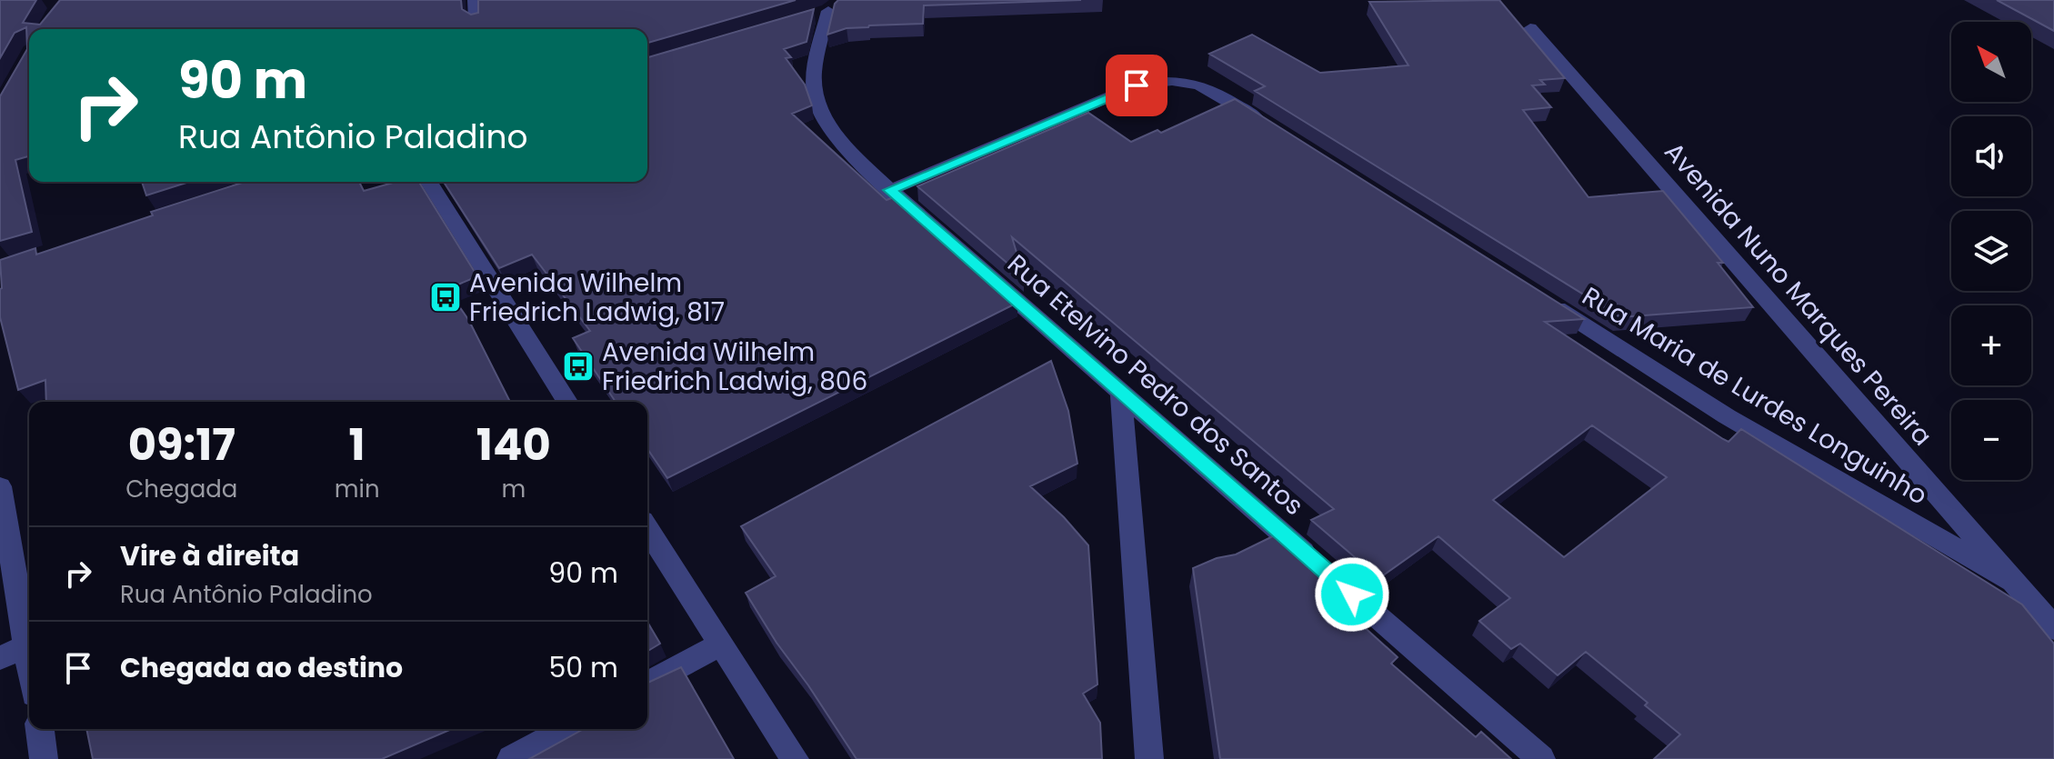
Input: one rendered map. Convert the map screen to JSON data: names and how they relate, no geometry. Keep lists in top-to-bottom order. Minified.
{"streets":{"street":["Avenida Nuno Marques Pereira","Rua Etelvino Pedro dos Santos","Rua Maria de Lurdes Longuinho"]},"crossings":[["Avenida Nuno Marques Pereira","Rua Maria de Lurdes Longuinho"]],"places":{"bus stop":["Avenida Wilhelm Friedrich Ladwig, 817","Avenida Wilhelm Friedrich Ladwig, 806"]},"north":"top left","page":{"map_buttons":["+","−"],"turn":["90 m","Rua Antônio Paladino"],"eta":["09:17","Chegada","1","min","140","m"],"list":[{"name":"Vire à direita","note":"Rua Antônio Paladino","value":"90 m"},{"name":"Chegada ao destino","value":"50 m"}]}}
